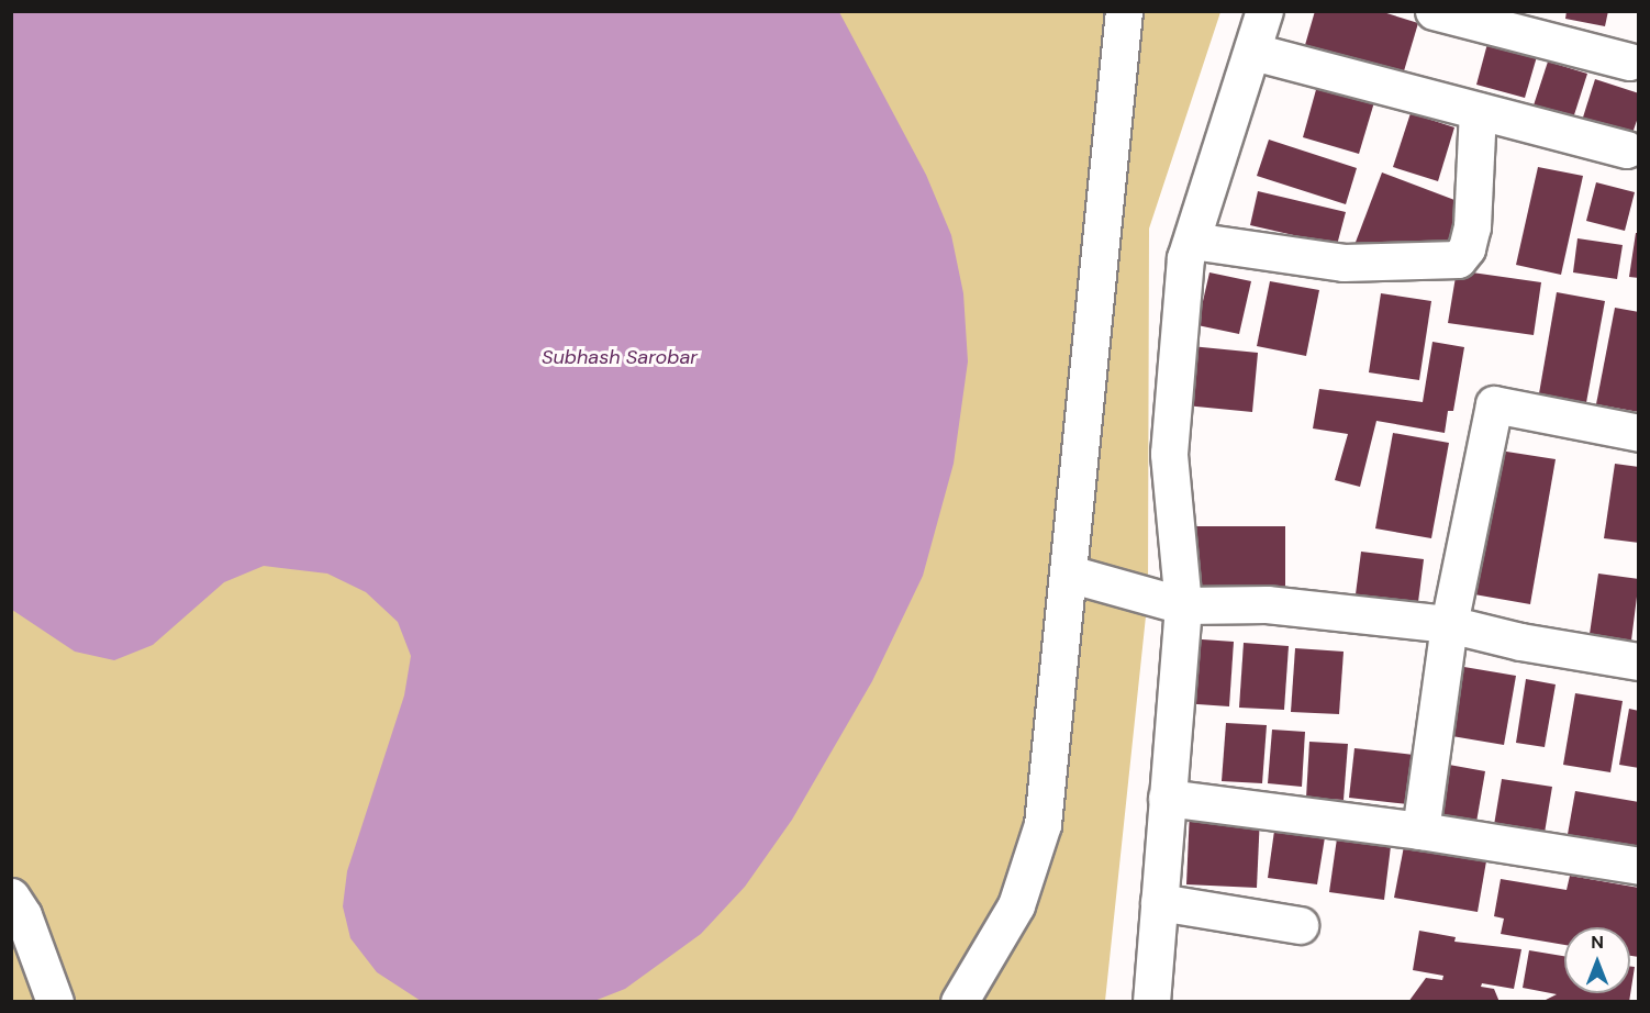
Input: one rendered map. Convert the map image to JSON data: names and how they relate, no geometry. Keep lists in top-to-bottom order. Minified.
{"water":["Subhash Sarobar"],"north":"top"}
